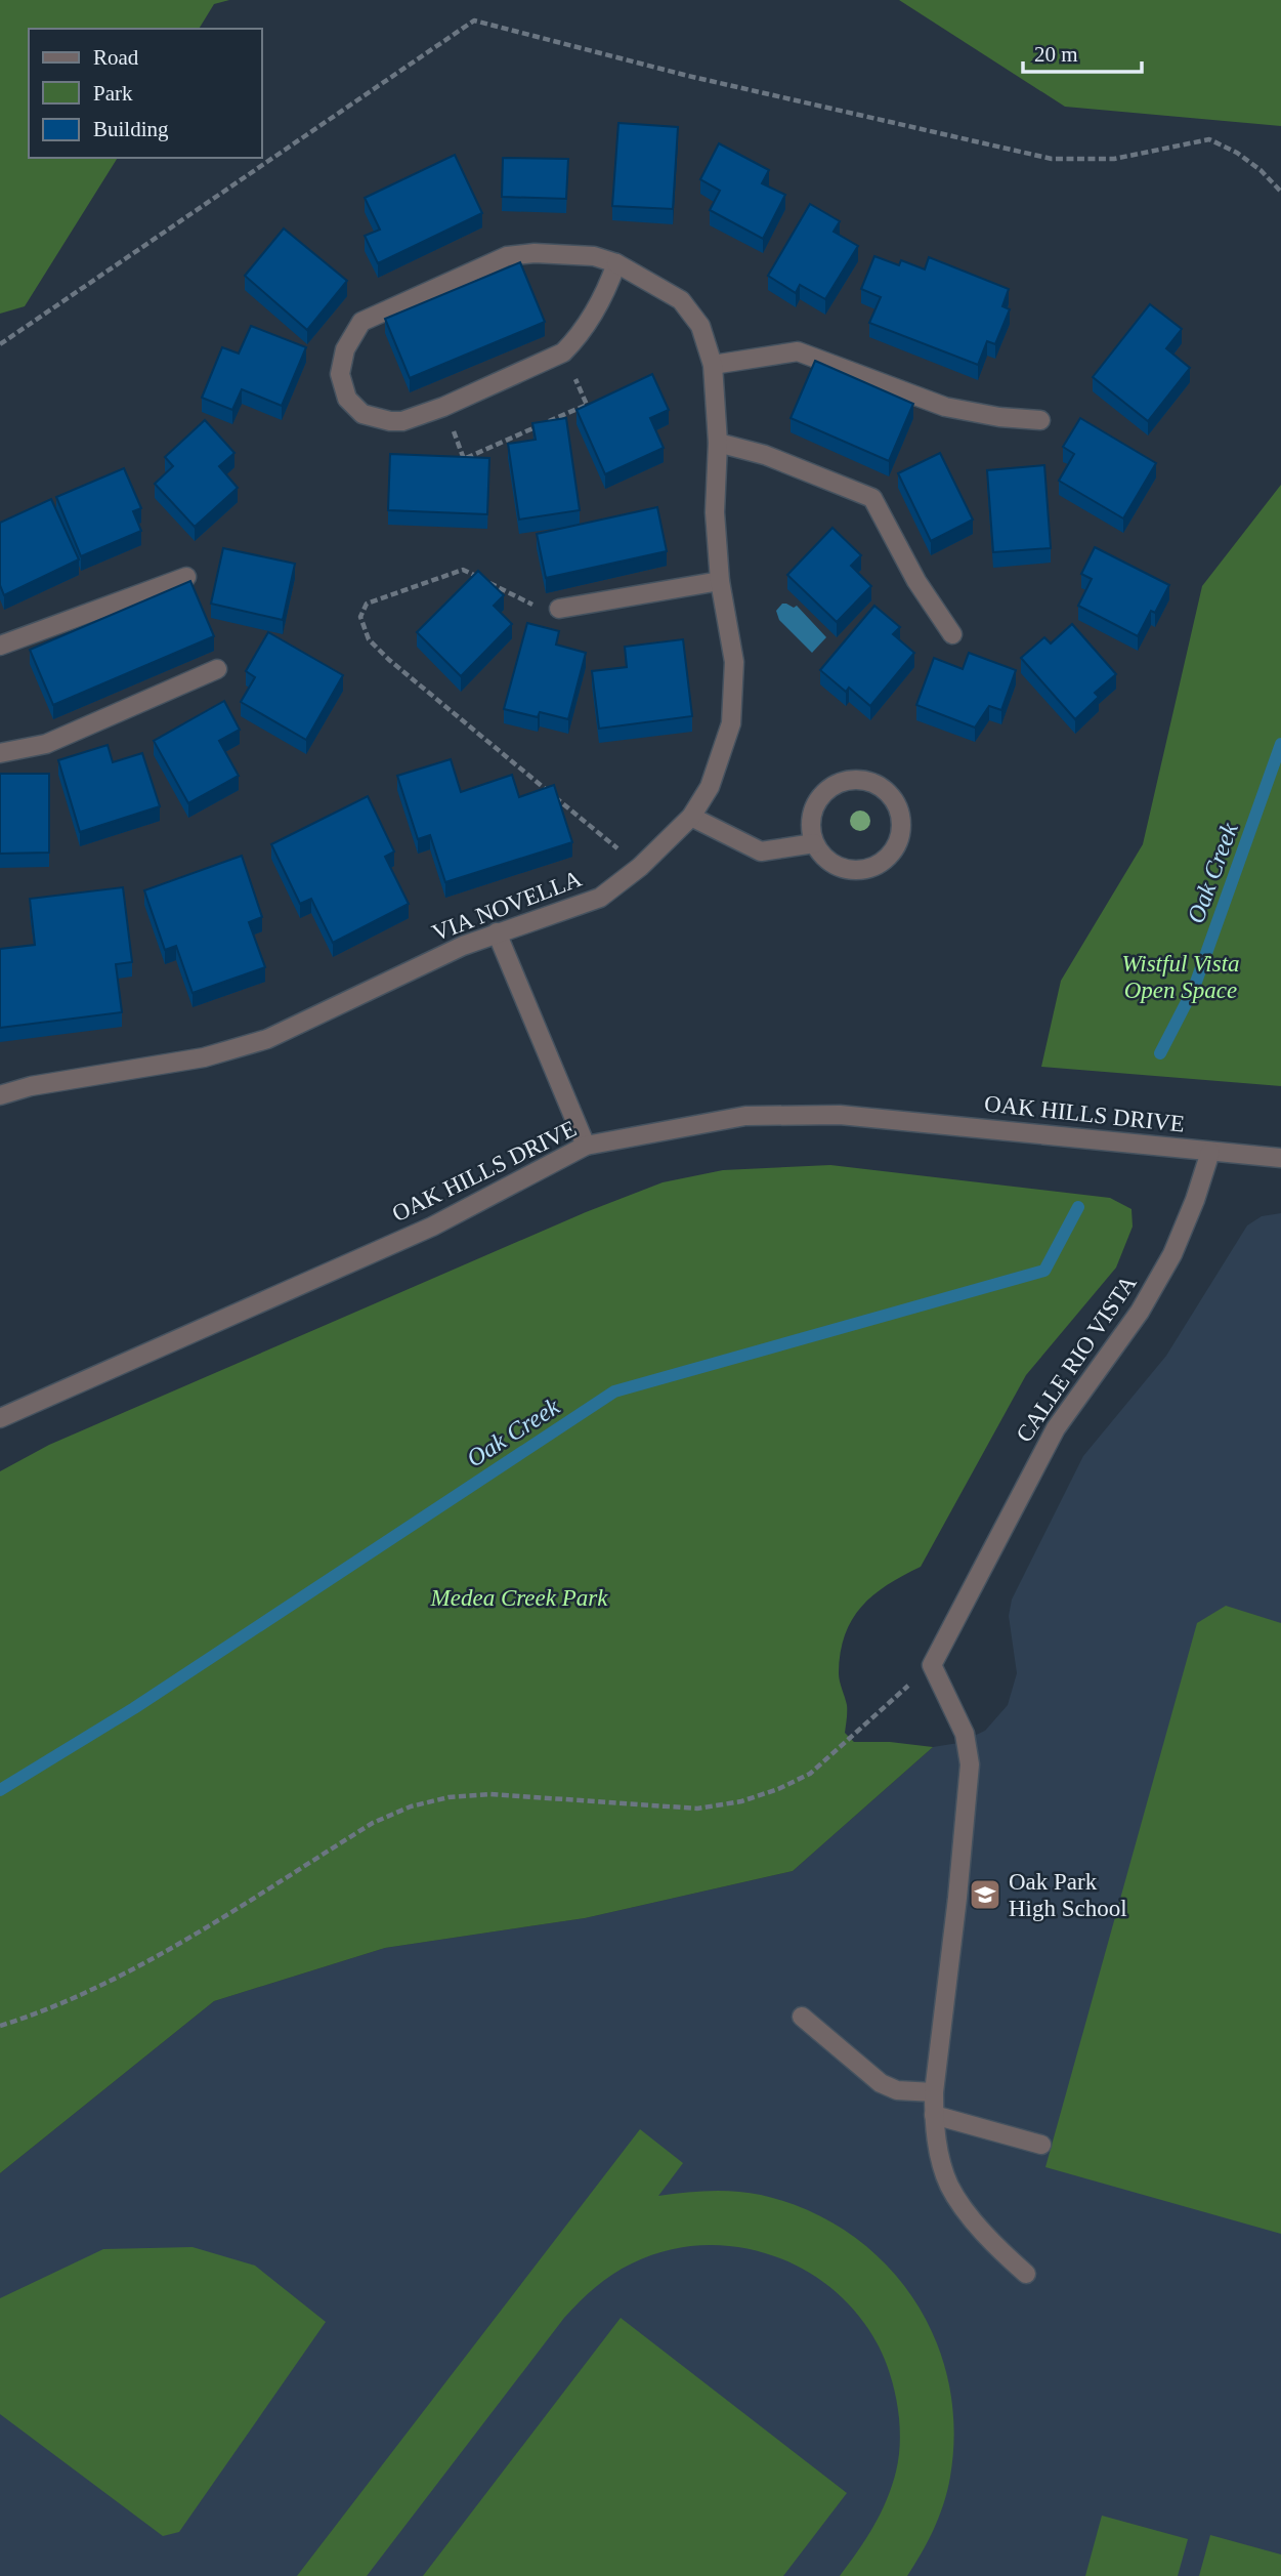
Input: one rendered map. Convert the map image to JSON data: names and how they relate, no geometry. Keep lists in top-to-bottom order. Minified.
{"streets":{"street":["VIA NOVELLA","OAK HILLS DRIVE","CALLE RIO VISTA"]},"crossings":[["OAK HILLS DRIVE","CALLE RIO VISTA"]],"water":["Oak Creek"],"parks":["Wistful Vista Open Space","Medea Creek Park"],"places":{"school or university":["Oak Park High School"]},"legend":["Road","Park","Building"],"scale_bar":"20 m"}
